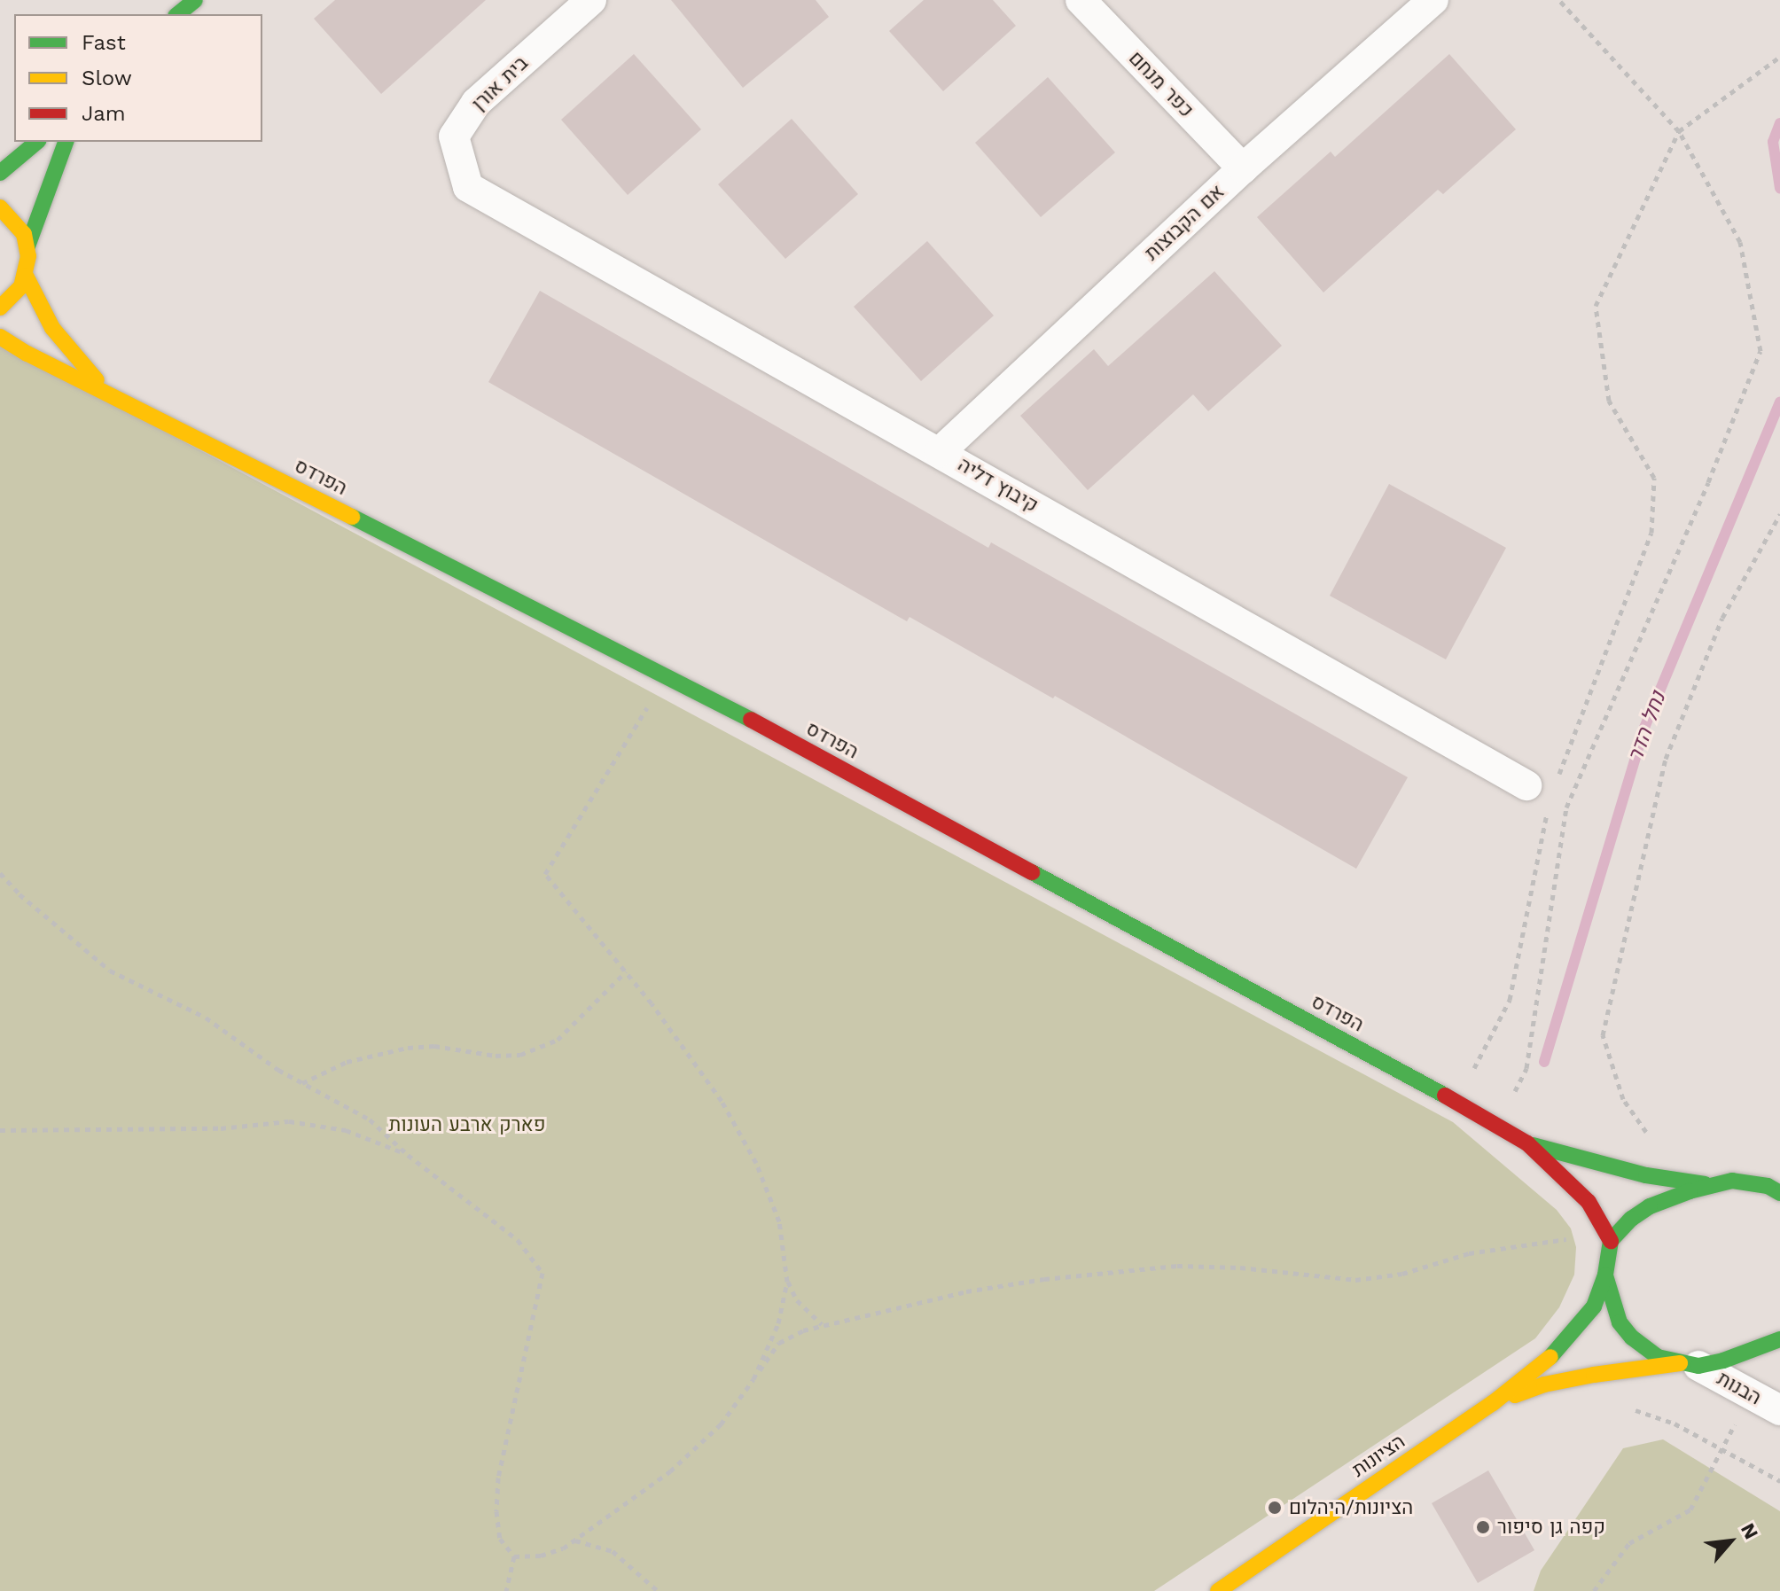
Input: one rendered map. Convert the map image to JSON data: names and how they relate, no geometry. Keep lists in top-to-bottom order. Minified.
{"streets":{"street":["בית אורן","כפר מנחם","אם הקבוצות","הפרדס","קיבוץ דליה","הבנות","הציונות"]},"crossings":[["בית אורן","קיבוץ דליה"],["כפר מנחם","אם הקבוצות"],["אם הקבוצות","קיבוץ דליה"],["הבנות","הציונות"]],"water":["נחל הדר"],"parks":["פארק ארבע העונות"],"places":["הציונות/היהלום","קפה גן סיפור"],"legend":["Fast","Slow","Jam"],"north":"top right"}
